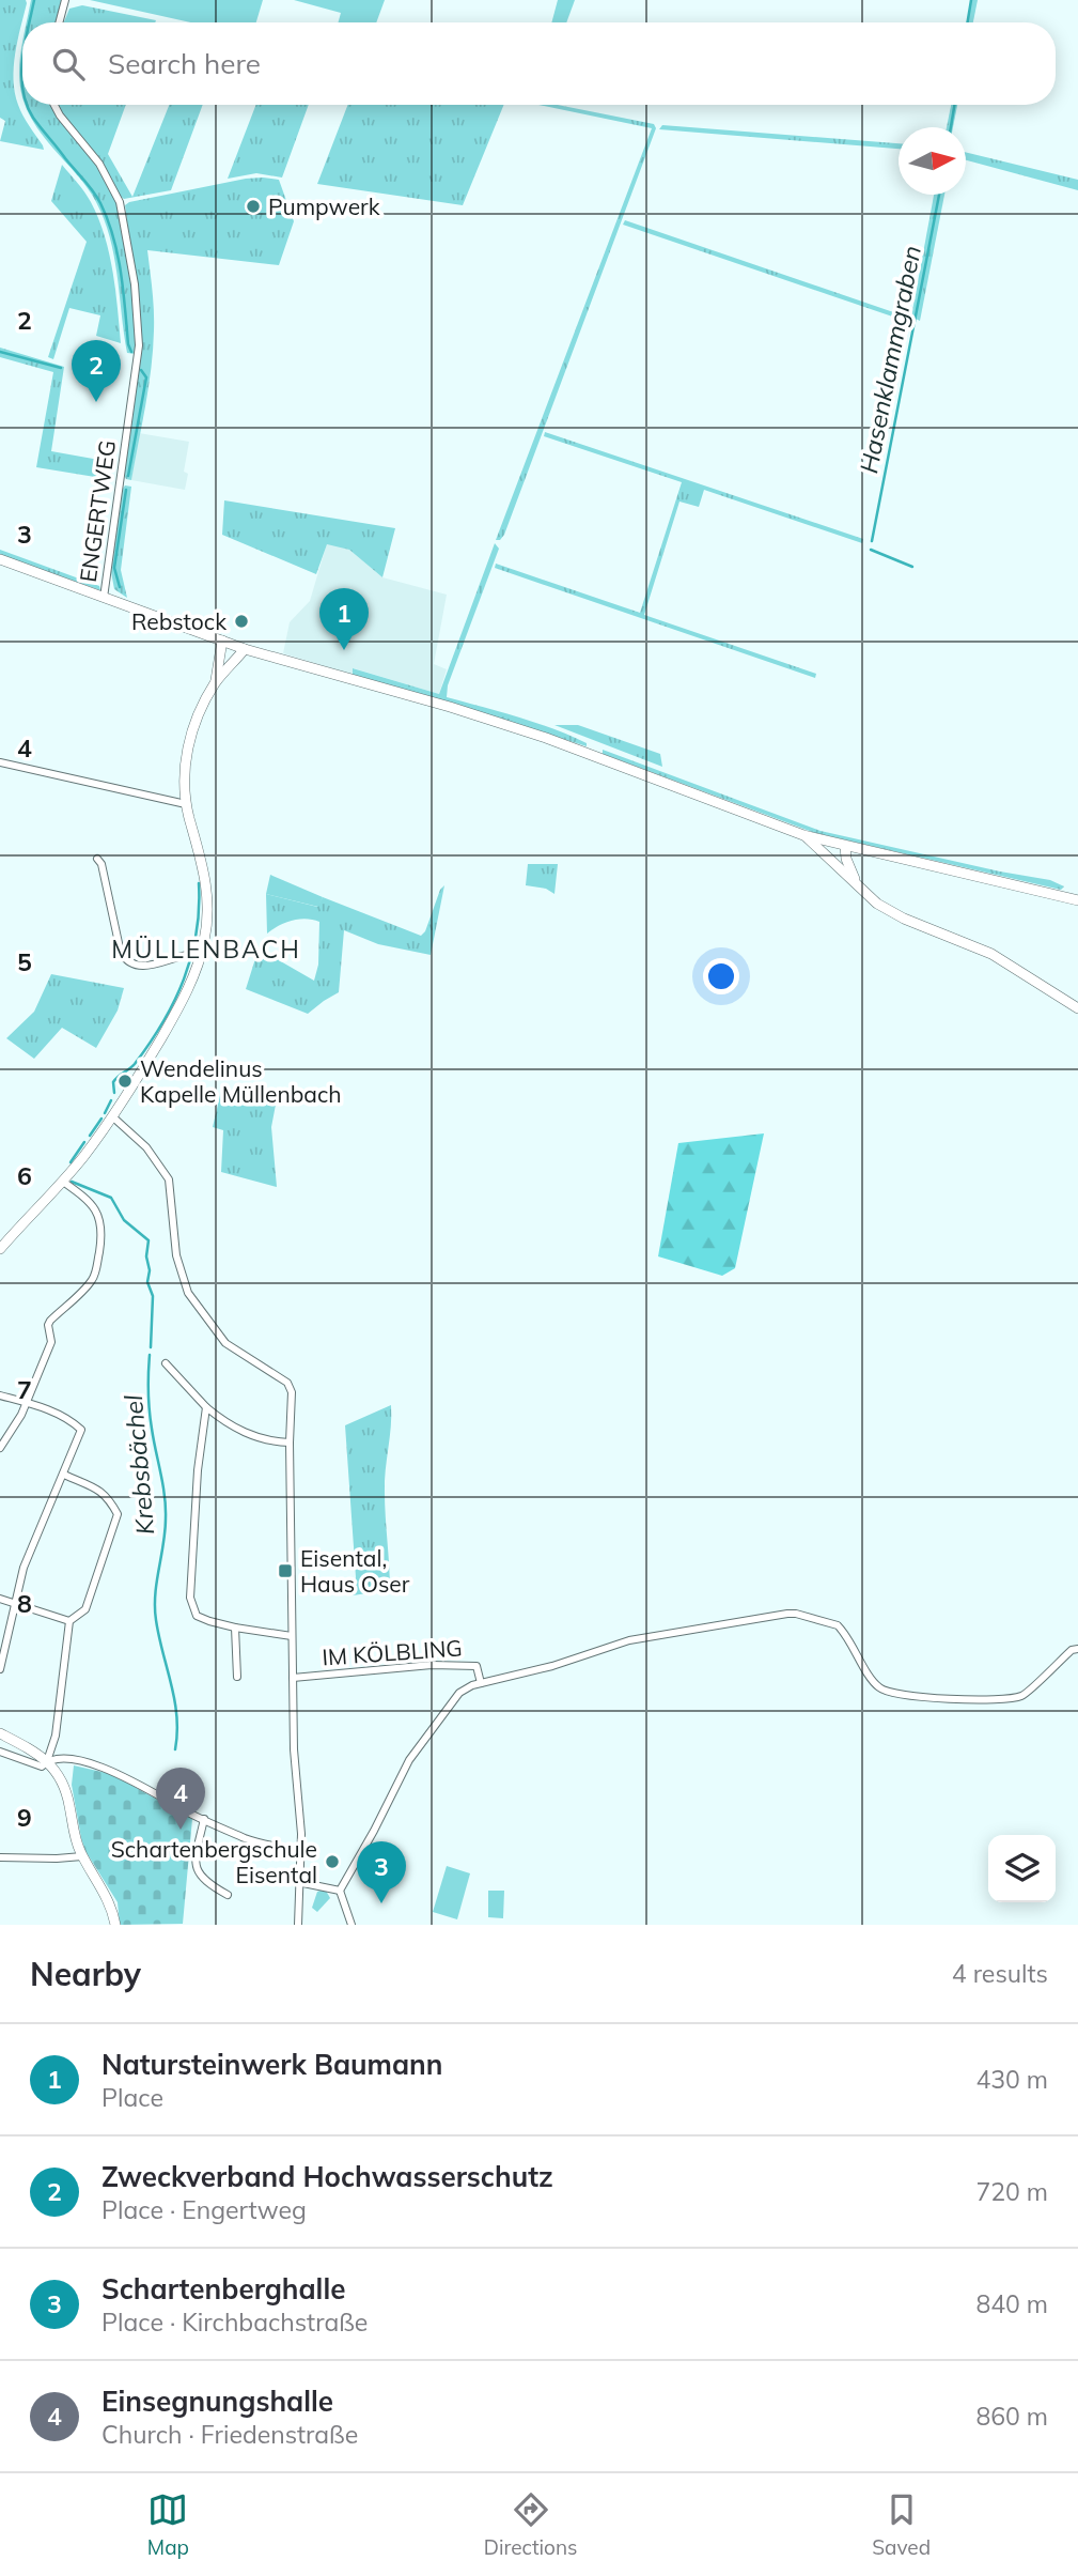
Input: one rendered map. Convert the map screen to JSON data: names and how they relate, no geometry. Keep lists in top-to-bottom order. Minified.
{"streets":{"street":["ENGERTWEG","IM KÖLBLING"]},"districts":["MÜLLENBACH"],"water":["Hasenklammgraben","Krebsbächel"],"places":{"other":["Pumpwerk","Rebstock","Wendelinus Kapelle Müllenbach","Schartenbergschule Eisental"],"transit":["Eisental, Haus Oser"]},"north":"right","page":{"search":"Search here","pins":["2","1","4","3"],"heading":["Nearby","4 results"],"list":[{"mark":"1","name":"Natursteinwerk Baumann","note":"Place","value":"430 m"},{"mark":"2","name":"Zweckverband Hochwasserschutz","note":"Place · Engertweg","value":"720 m"},{"mark":"3","name":"Schartenberghalle","note":"Place · Kirchbachstraße","value":"840 m"},{"mark":"4","name":"Einsegnungshalle","note":"Church · Friedenstraße","value":"860 m"}],"nav":["Map","Directions","Saved"]},"grid":{"rows":["2","3","4","5","6","7","8","9"]}}
